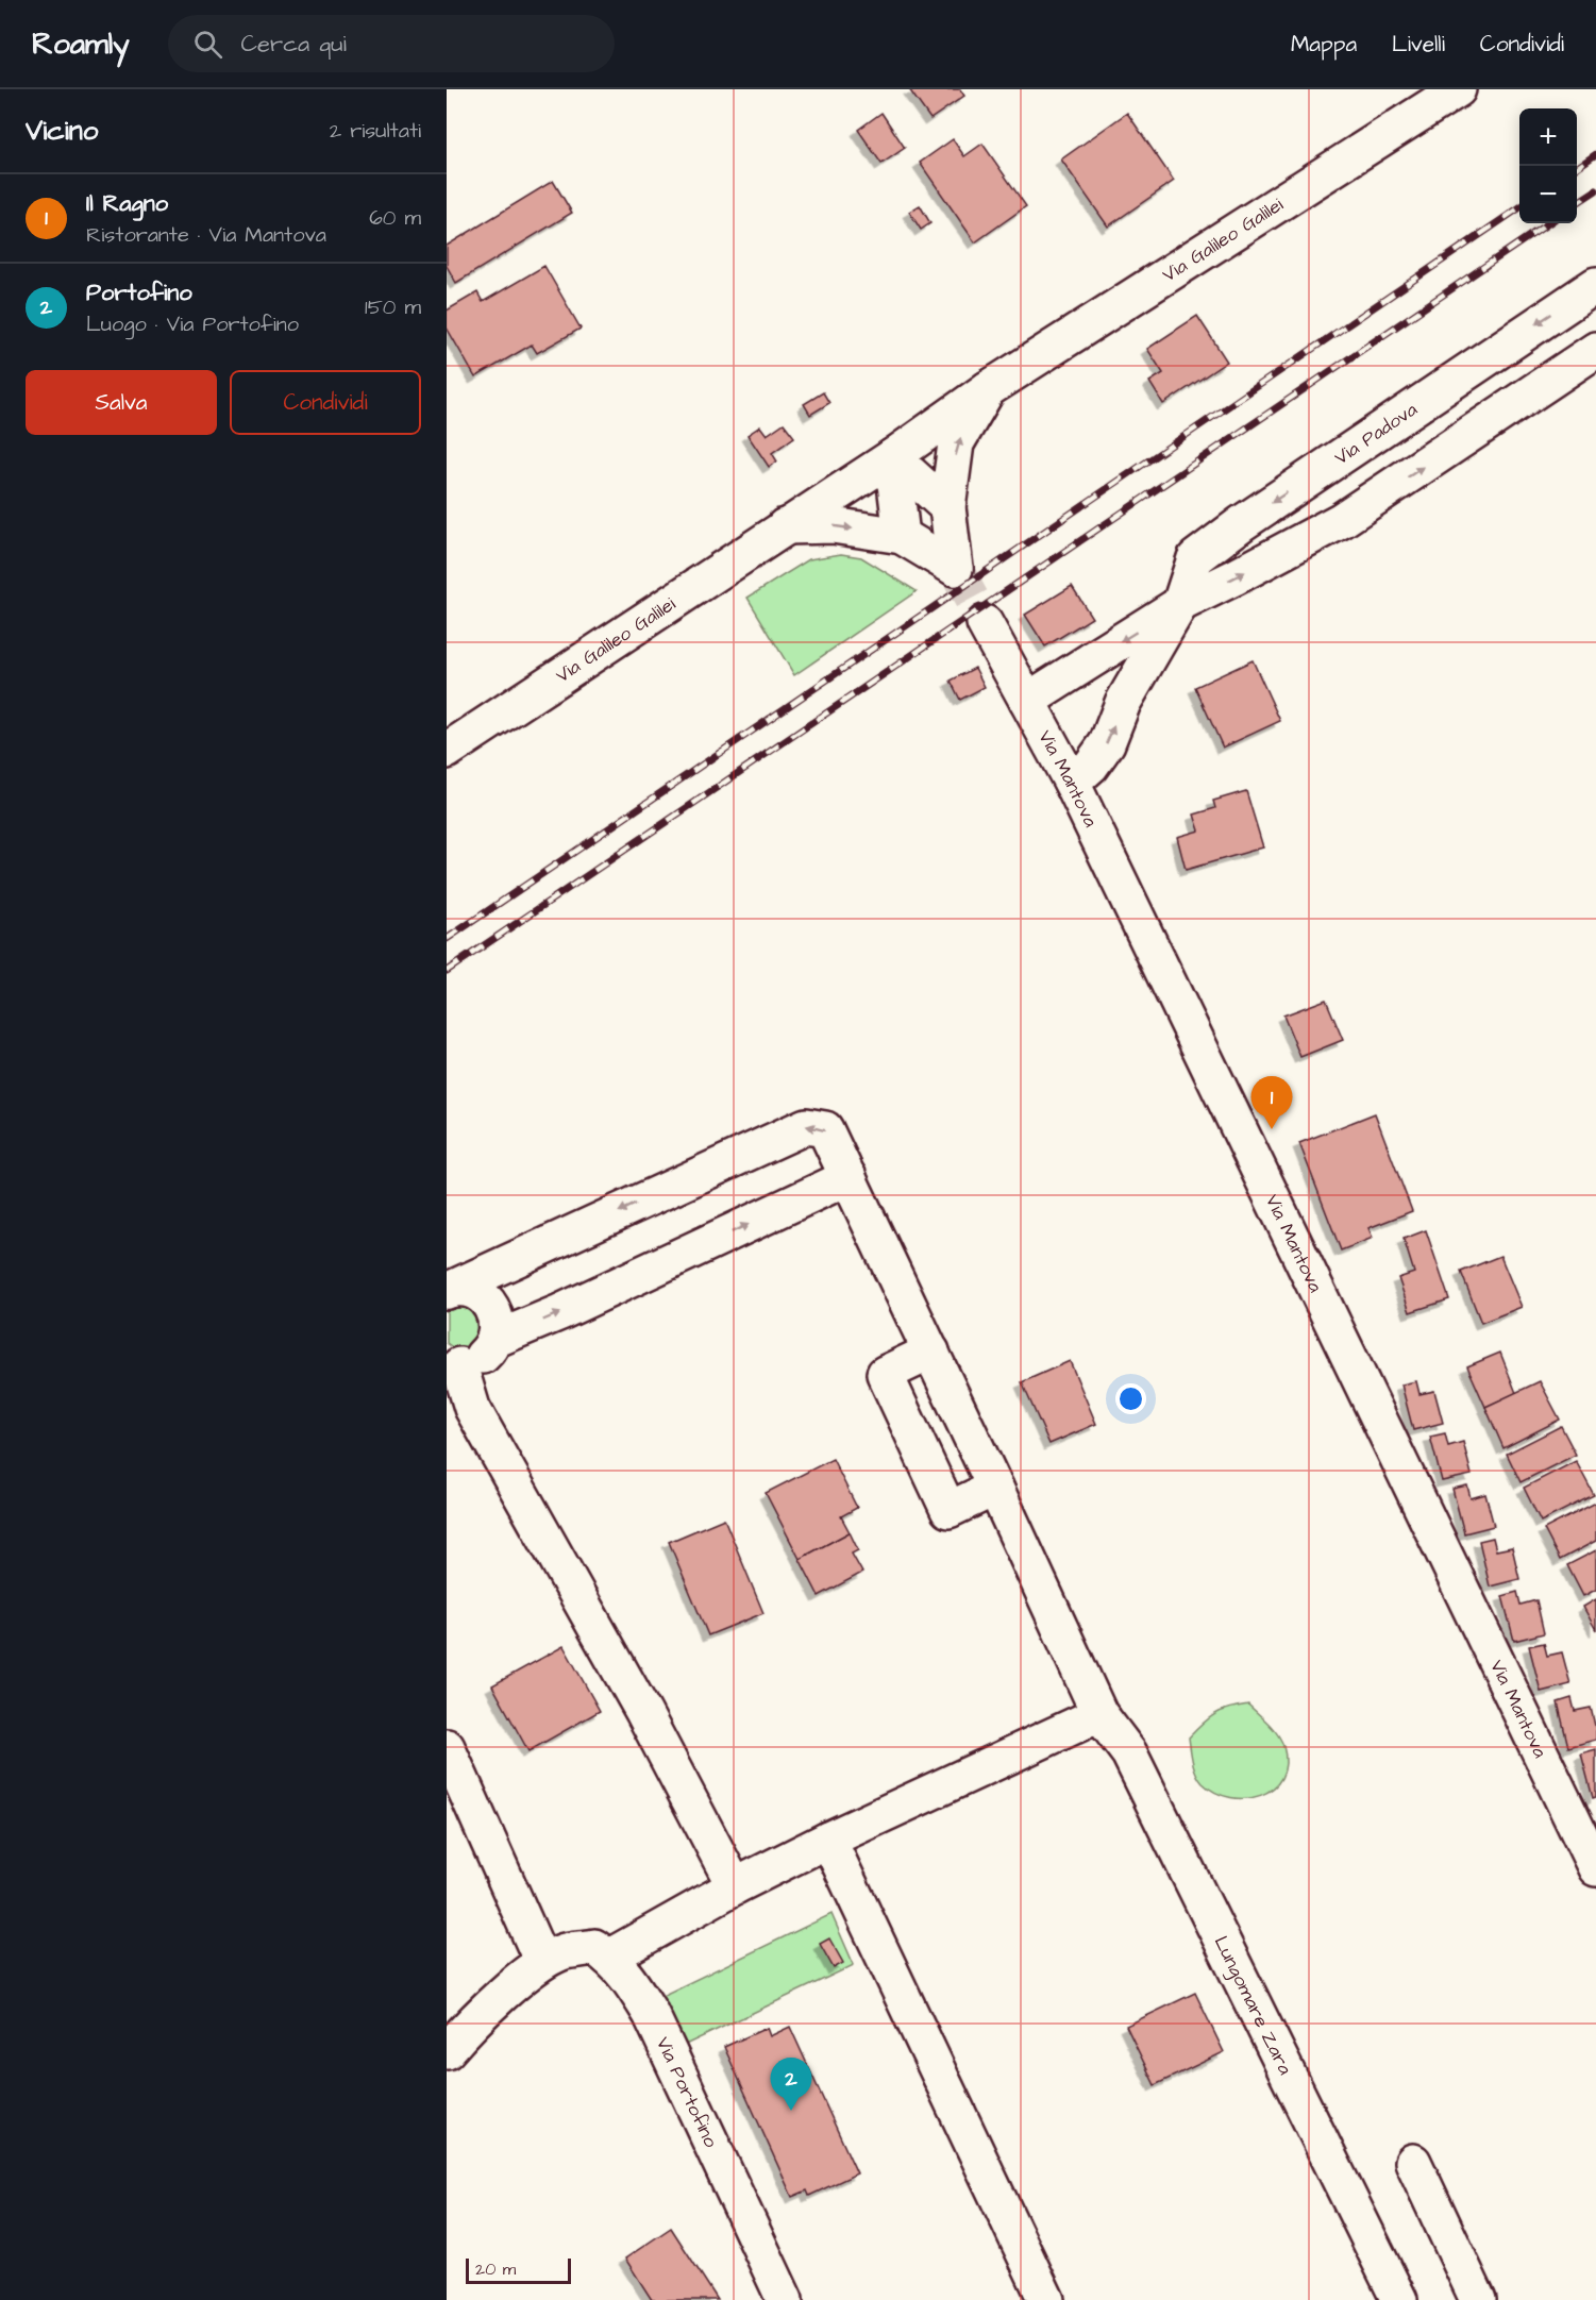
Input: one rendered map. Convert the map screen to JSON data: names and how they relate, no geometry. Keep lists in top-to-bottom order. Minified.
{"streets":{"street":["Via Galileo Galilei","Via Padova","Via Mantova","Lungomare Zara","Via Portofino"]},"crossings":[["Via Padova","Via Mantova"]],"scale_bar":"20 m","page":{"header":"Roamly","search":"Cerca qui","nav":["Mappa","Livelli","Condividi"],"heading":["Vicino","2 risultati"],"map_buttons":["+","−"],"list":[{"mark":"1","name":"Il Ragno","note":"Ristorante · Via Mantova","value":"60 m"},{"mark":"2","name":"Portofino","note":"Luogo · Via Portofino","value":"150 m"}],"buttons":["Salva","Condividi"],"pins":["1","2"],"scale":"20 m"}}
